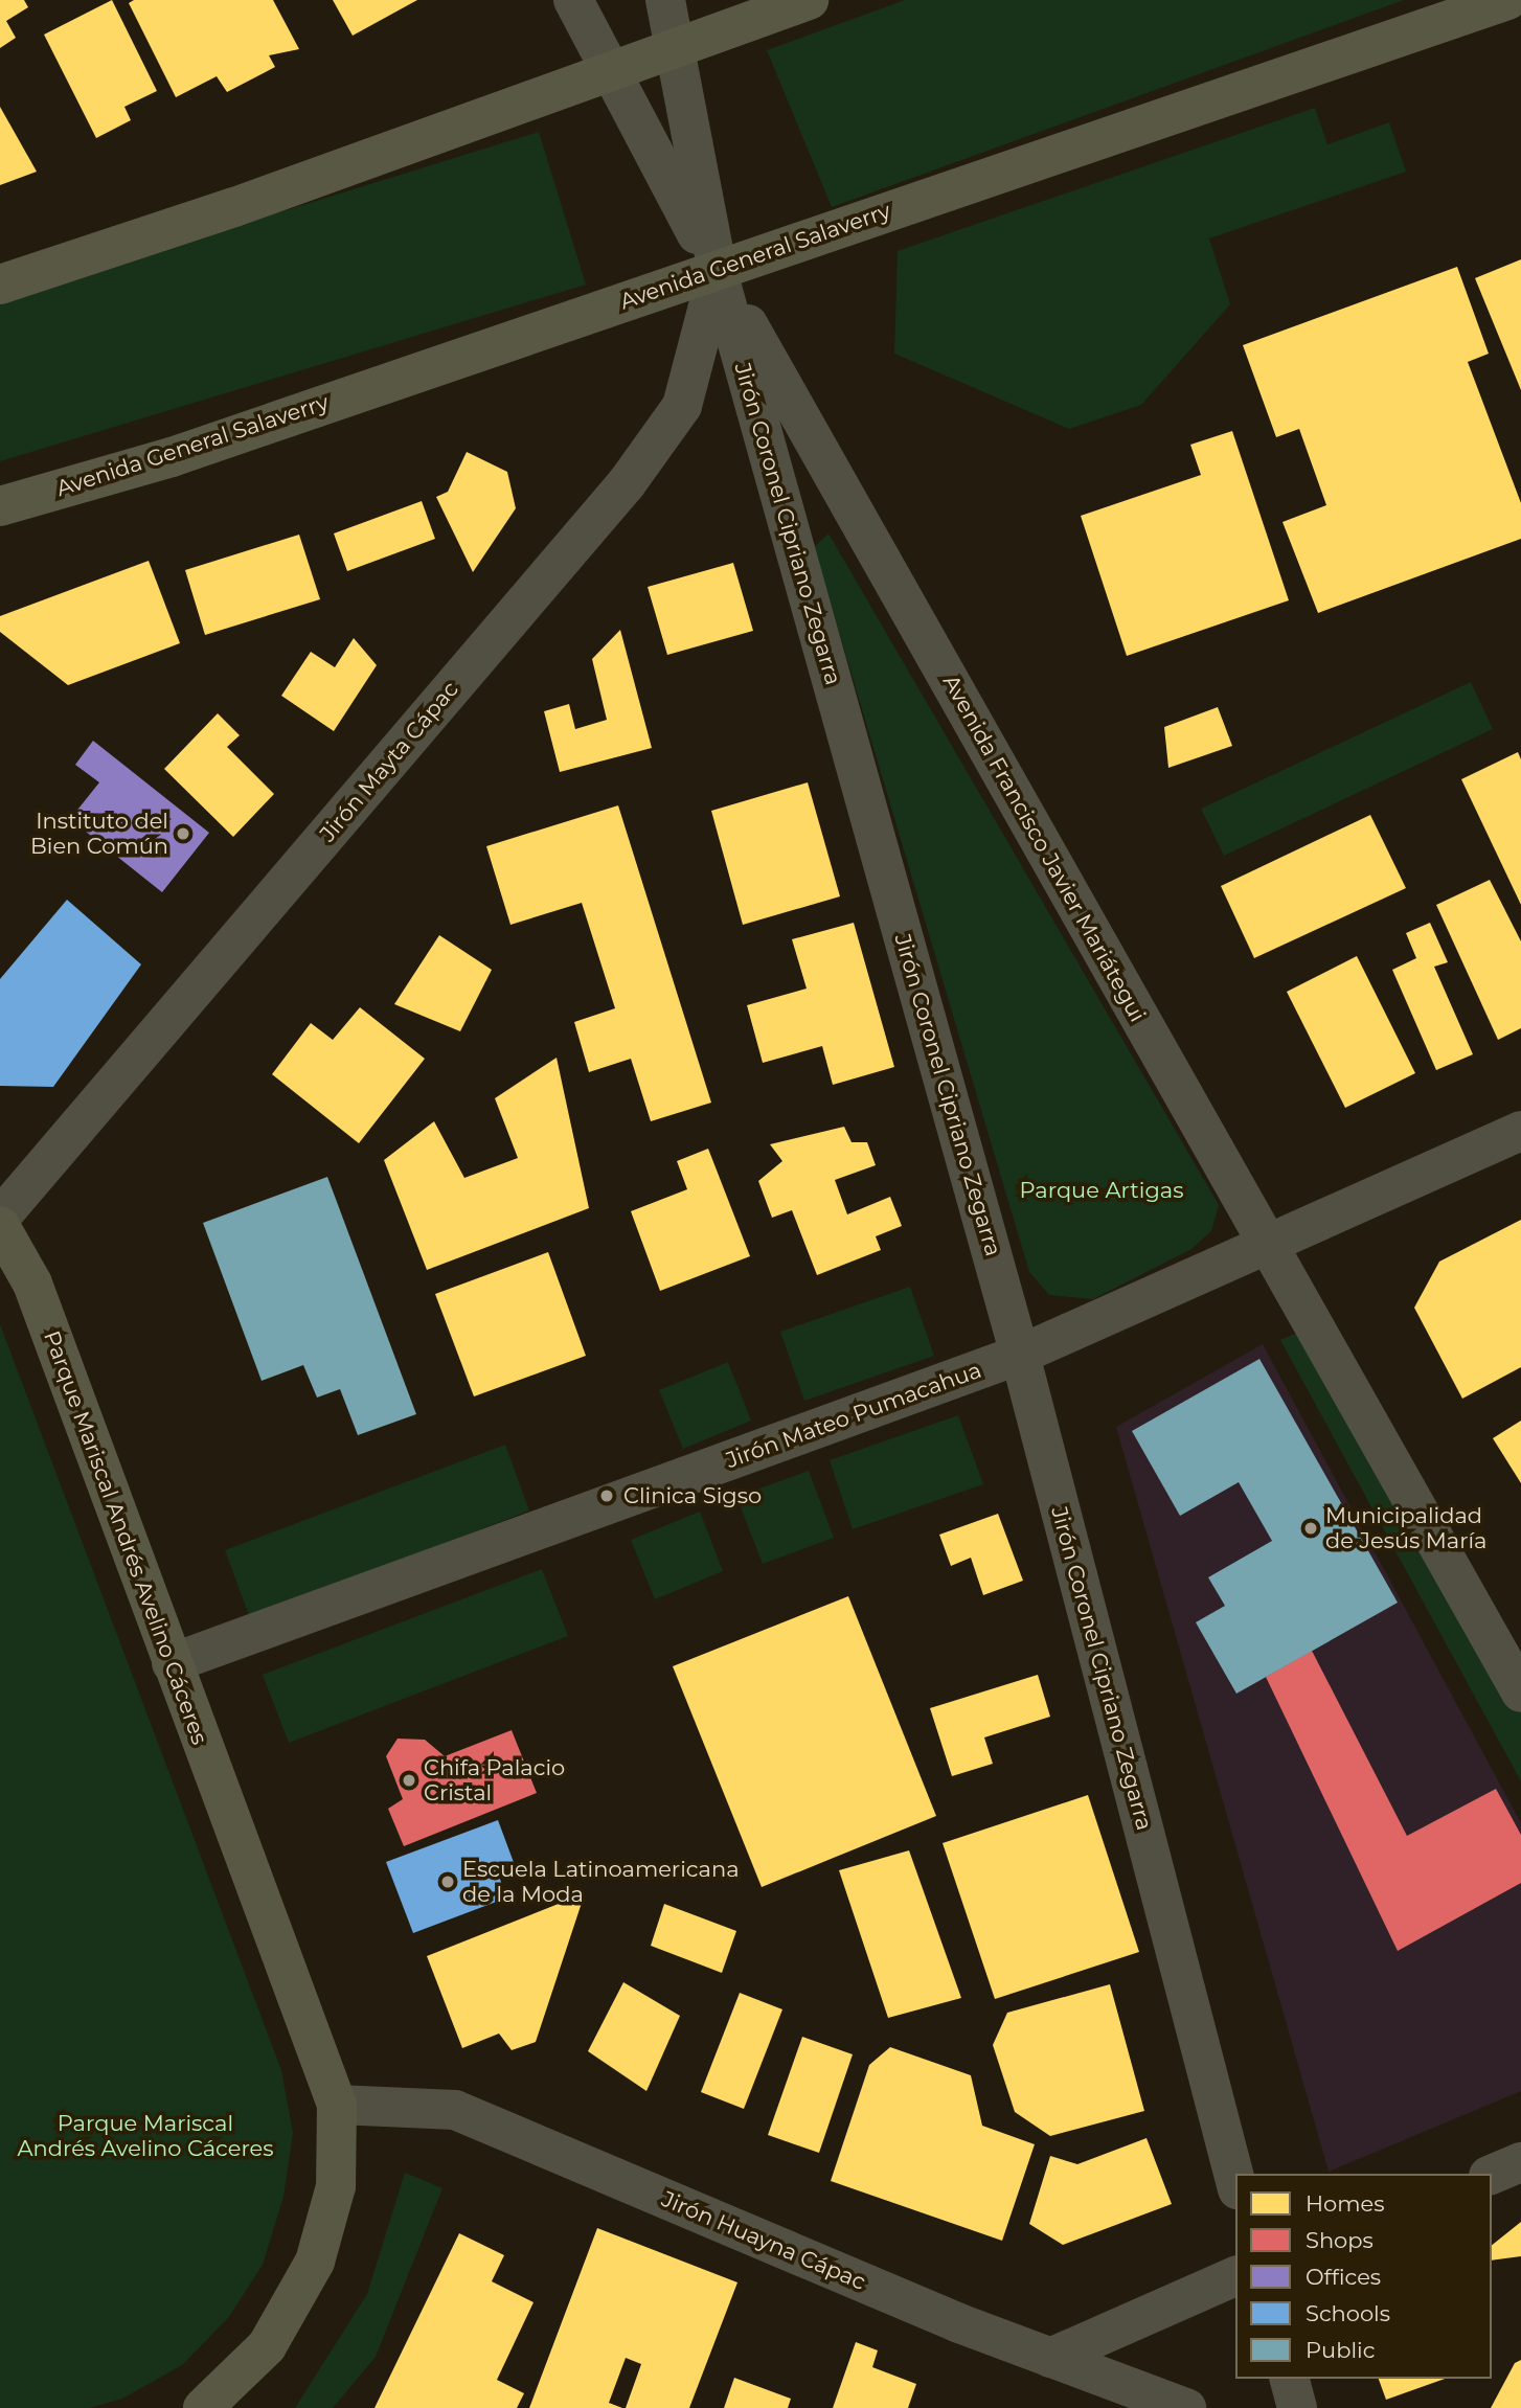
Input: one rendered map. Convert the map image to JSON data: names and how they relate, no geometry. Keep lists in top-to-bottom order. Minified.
{"streets":{"main road":["Avenida General Salaverry","Parque Mariscal Andrés Avelino Cáceres"],"street":["Jirón Coronel Cipriano Zegarra","Jirón Mayta Cápac","Avenida Francisco Javier Mariátegui","Jirón Mateo Pumacahua","Jirón Huayna Cápac"]},"crossings":[["Avenida General Salaverry","Jirón Coronel Cipriano Zegarra"],["Avenida General Salaverry","Jirón Mayta Cápac"],["Avenida General Salaverry","Avenida Francisco Javier Mariátegui"],["Jirón Coronel Cipriano Zegarra","Jirón Mayta Cápac"],["Jirón Coronel Cipriano Zegarra","Avenida Francisco Javier Mariátegui"],["Jirón Coronel Cipriano Zegarra","Jirón Mateo Pumacahua"],["Jirón Mayta Cápac","Avenida Francisco Javier Mariátegui"],["Avenida Francisco Javier Mariátegui","Jirón Mateo Pumacahua"],["Jirón Mateo Pumacahua","Parque Mariscal Andrés Avelino Cáceres"],["Parque Mariscal Andrés Avelino Cáceres","Jirón Huayna Cápac"]],"parks":["Parque Artigas","Parque Mariscal Andrés Avelino Cáceres"],"places":["Instituto del Bien Común","Clinica Sigso","Municipalidad de Jesús María","Chifa Palacio Cristal","Escuela Latinoamericana de la Moda"],"legend":["Homes","Shops","Offices","Schools","Public"]}
